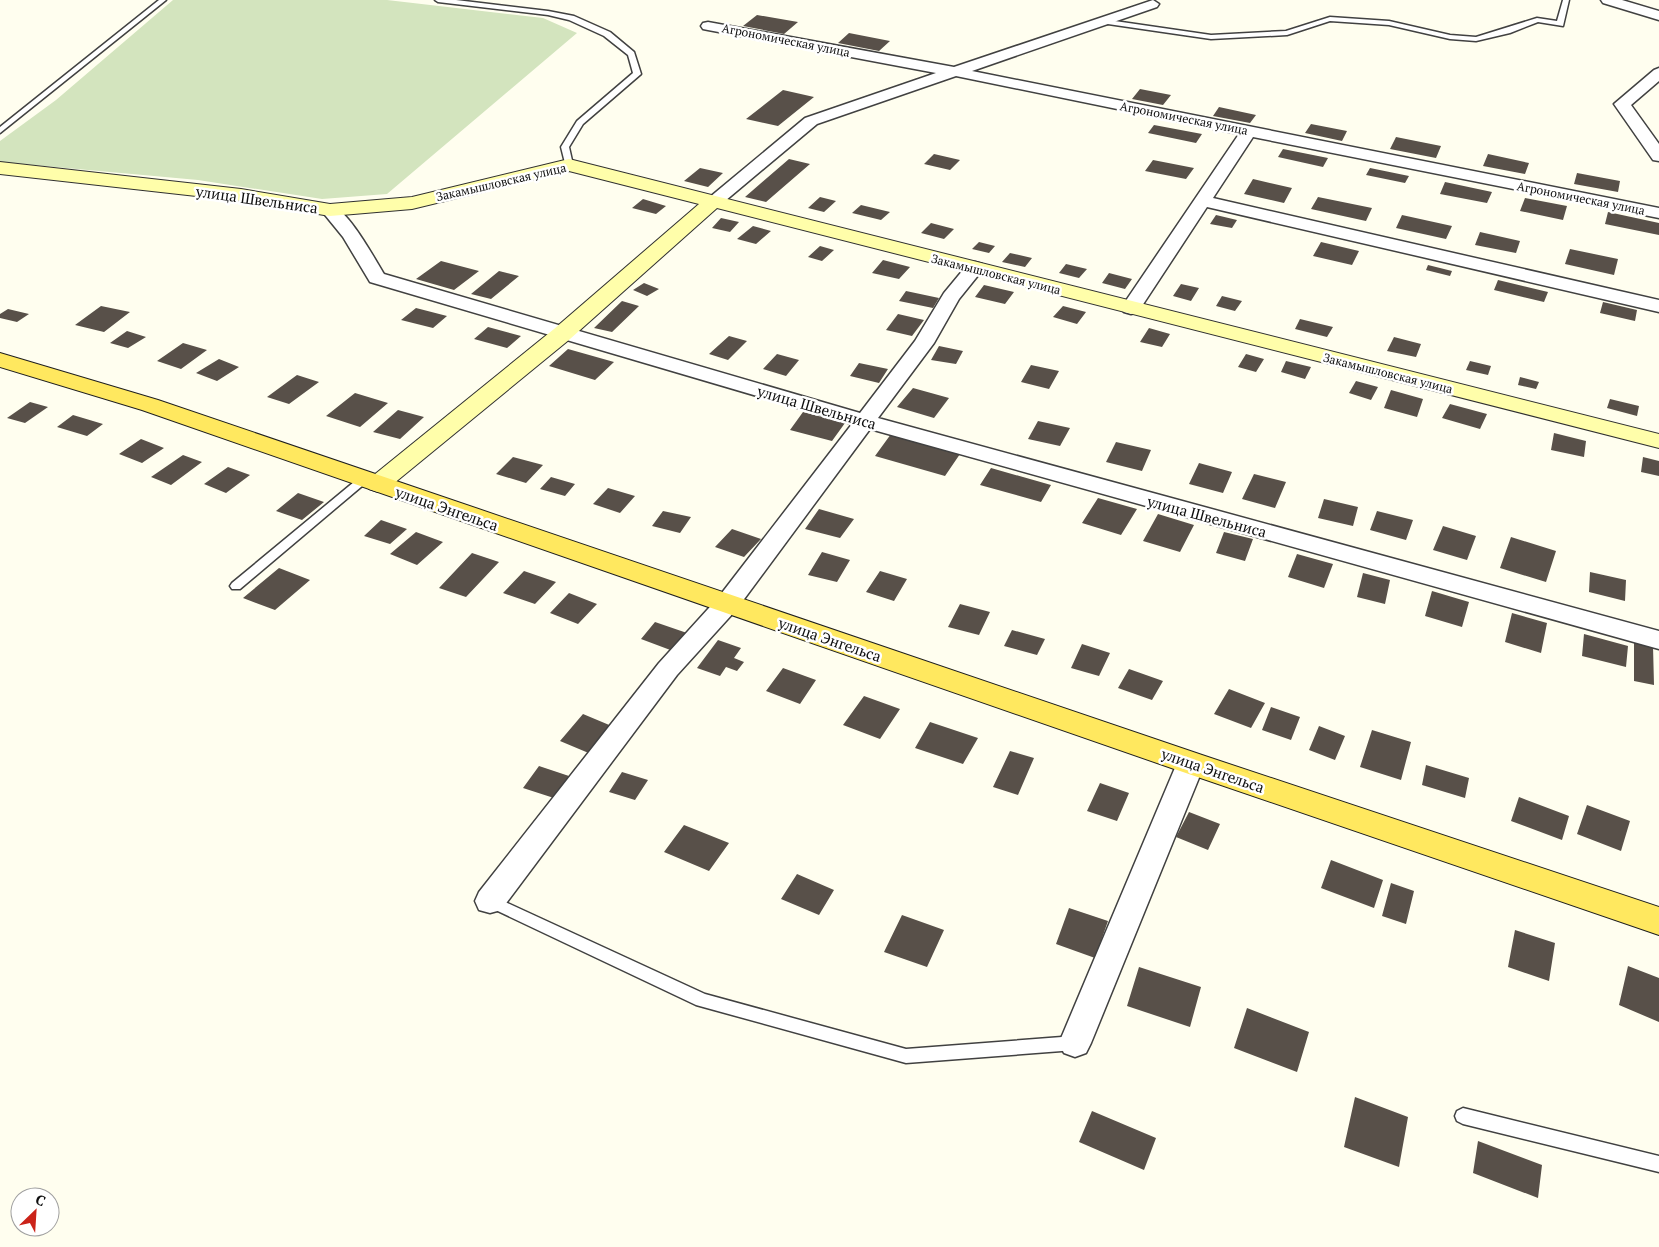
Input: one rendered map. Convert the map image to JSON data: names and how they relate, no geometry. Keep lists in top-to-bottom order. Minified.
{"streets":{"main road":["улица Энгельса"],"street":["Агрономическая улица","Закамышловская улица","улица Швельниса"]},"crossings":[["Закамышловская улица","улица Швельниса"]],"north":"top right"}
